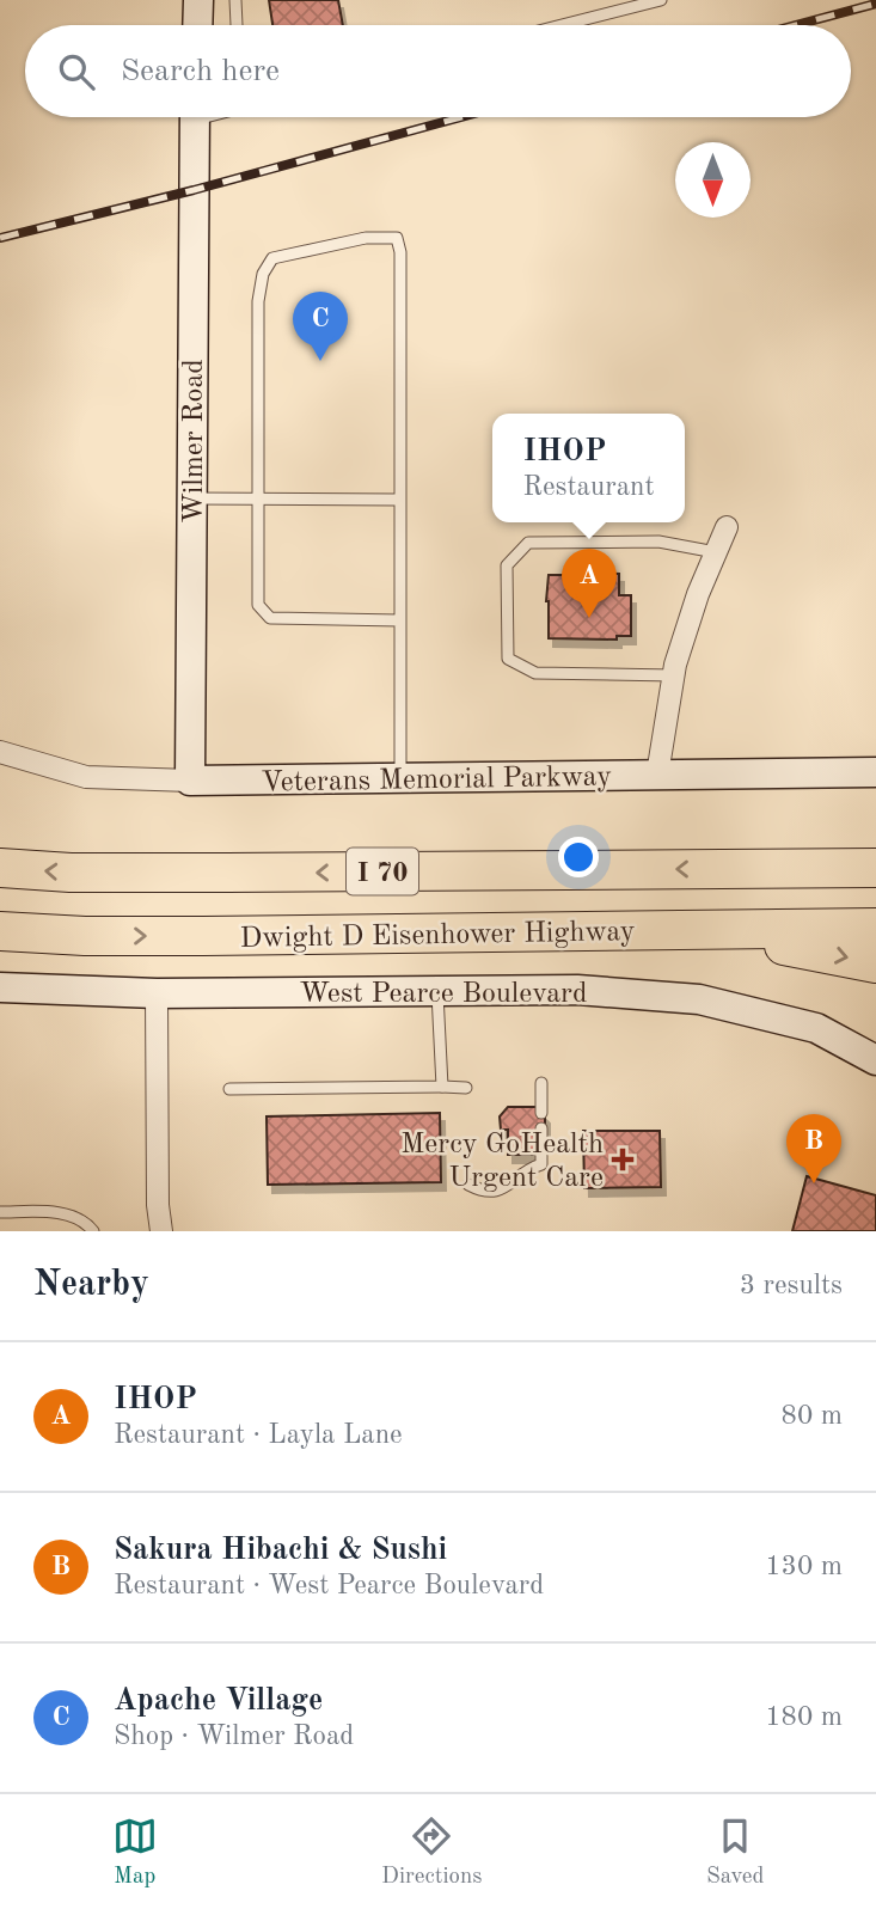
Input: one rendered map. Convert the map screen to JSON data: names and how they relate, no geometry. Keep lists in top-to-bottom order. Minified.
{"streets":{"highway":["I 70","Dwight D Eisenhower Highway"],"street":["Wilmer Road","Veterans Memorial Parkway","West Pearce Boulevard"]},"crossings":[["Wilmer Road","Veterans Memorial Parkway"]],"places":{"health":["Mercy GoHealth Urgent Care"]},"north":"bottom","page":{"search":"Search here","pins":["C","A","B"],"popup":["IHOP","Restaurant"],"heading":["Nearby","3 results"],"list":[{"mark":"A","name":"IHOP","note":"Restaurant · Layla Lane","value":"80 m"},{"mark":"B","name":"Sakura Hibachi & Sushi","note":"Restaurant · West Pearce Boulevard","value":"130 m"},{"mark":"C","name":"Apache Village","note":"Shop · Wilmer Road","value":"180 m"}],"nav":["Map","Directions","Saved"]}}
